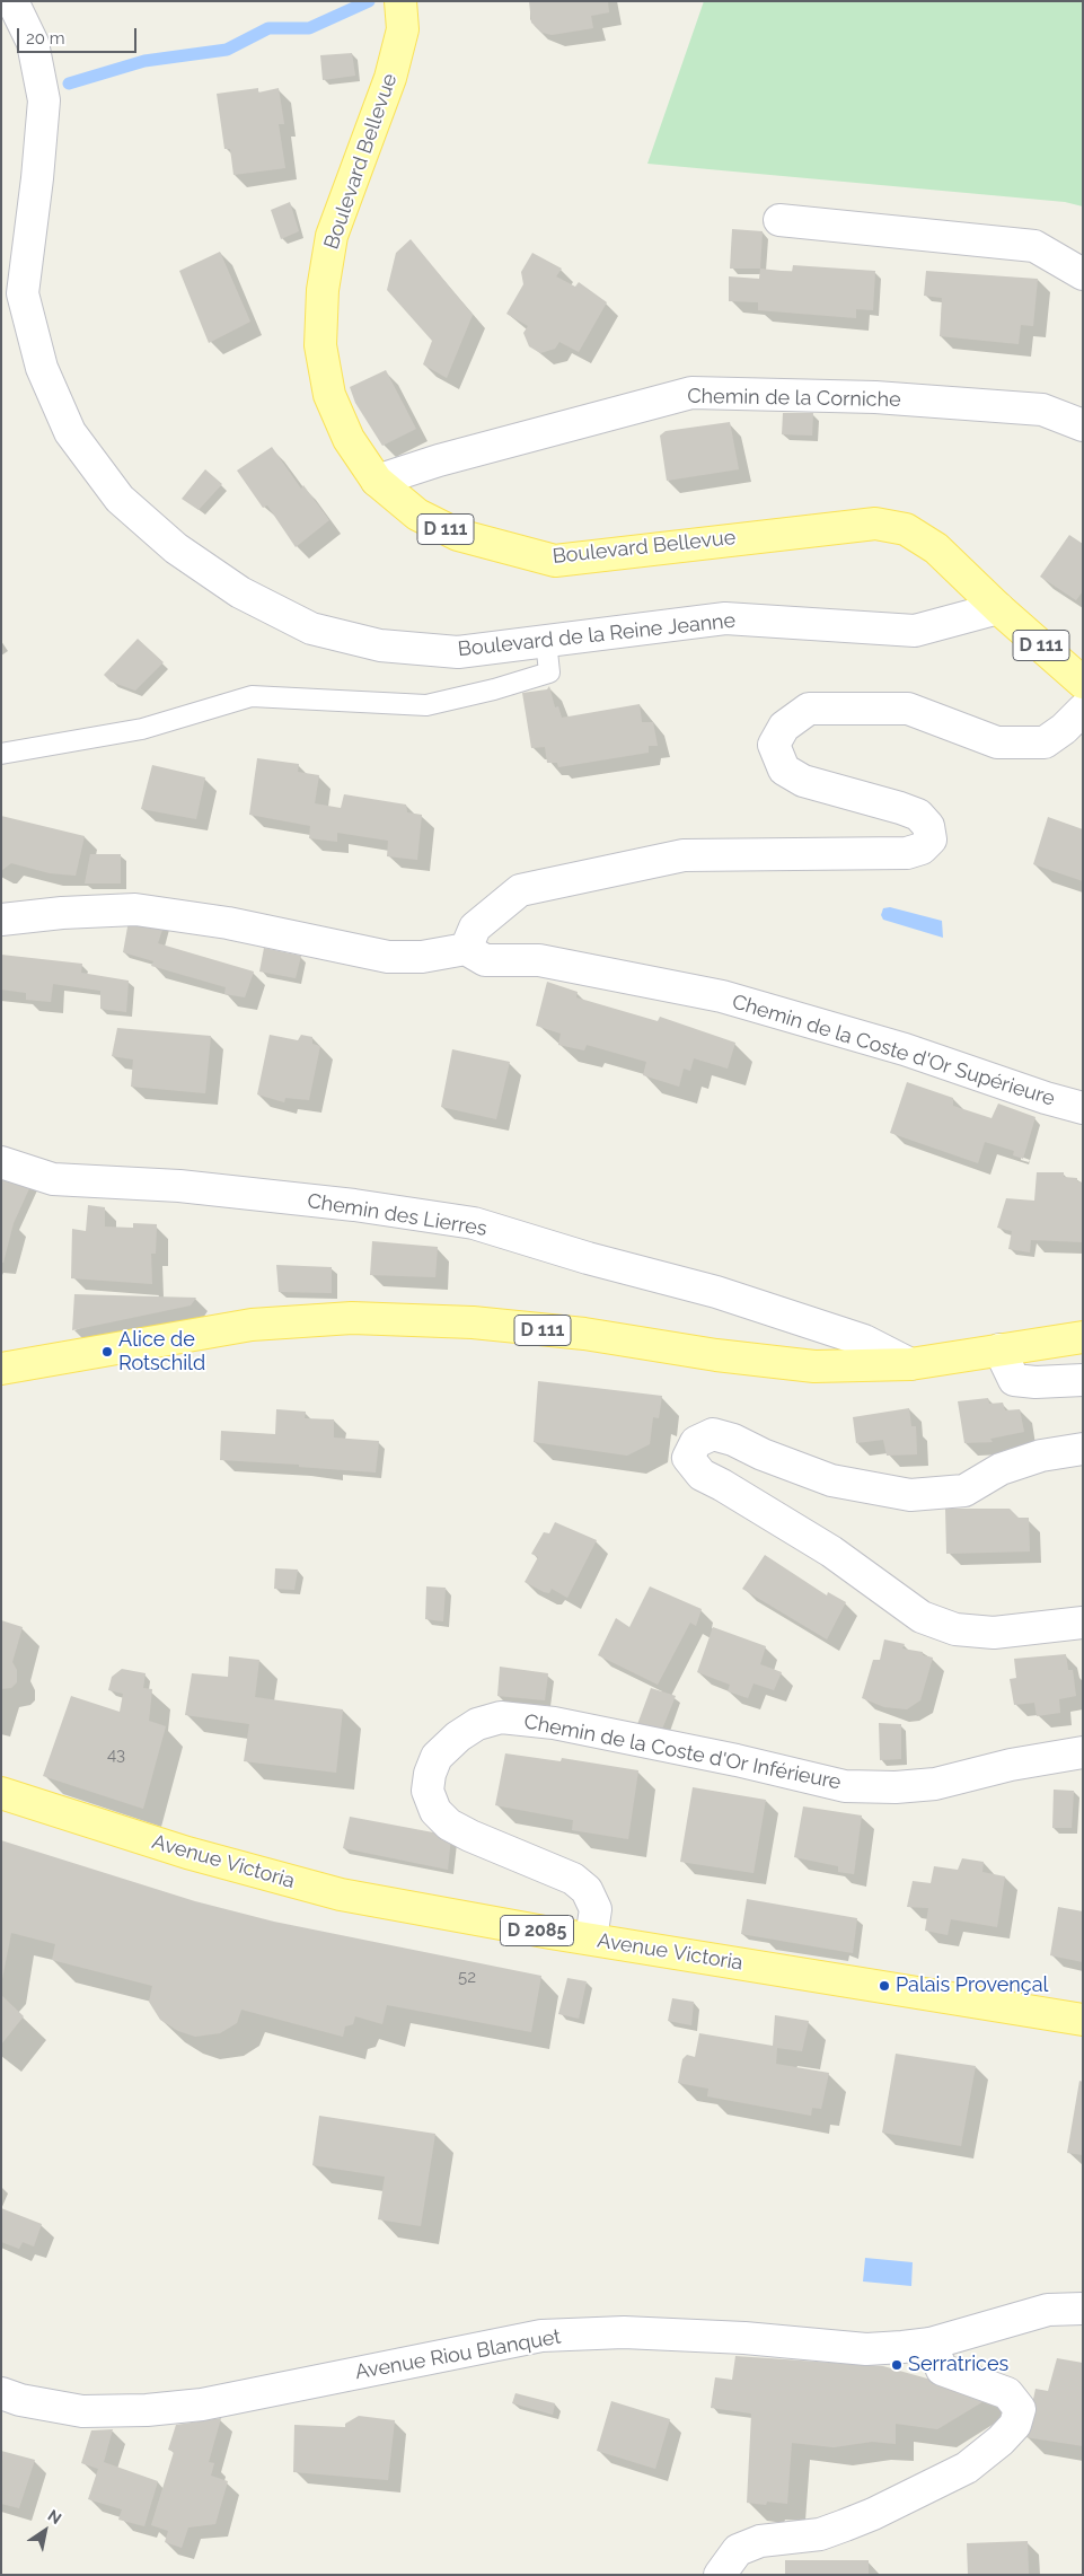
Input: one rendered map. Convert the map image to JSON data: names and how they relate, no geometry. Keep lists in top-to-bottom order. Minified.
{"streets":{"main road":["Boulevard Bellevue","D 111","Avenue Victoria","D 2085"],"street":["Chemin de la Corniche","Boulevard de la Reine Jeanne","Chemin de la Coste d'Or Supérieure","Chemin des Lierres","Chemin de la Coste d'Or Inférieure","Avenue Riou Blanquet"]},"crossings":[["Boulevard Bellevue","Chemin de la Corniche"],["Boulevard Bellevue","D 111"],["Boulevard Bellevue","Boulevard de la Reine Jeanne"],["D 111","Boulevard de la Reine Jeanne"],["D 111","Chemin des Lierres"],["Chemin de la Coste d'Or Inférieure","Avenue Victoria"]],"places":["Alice de Rotschild","Palais Provençal","Serratrices"],"house_numbers":["43","52"],"scale_bar":"20 m","north":"top right"}
